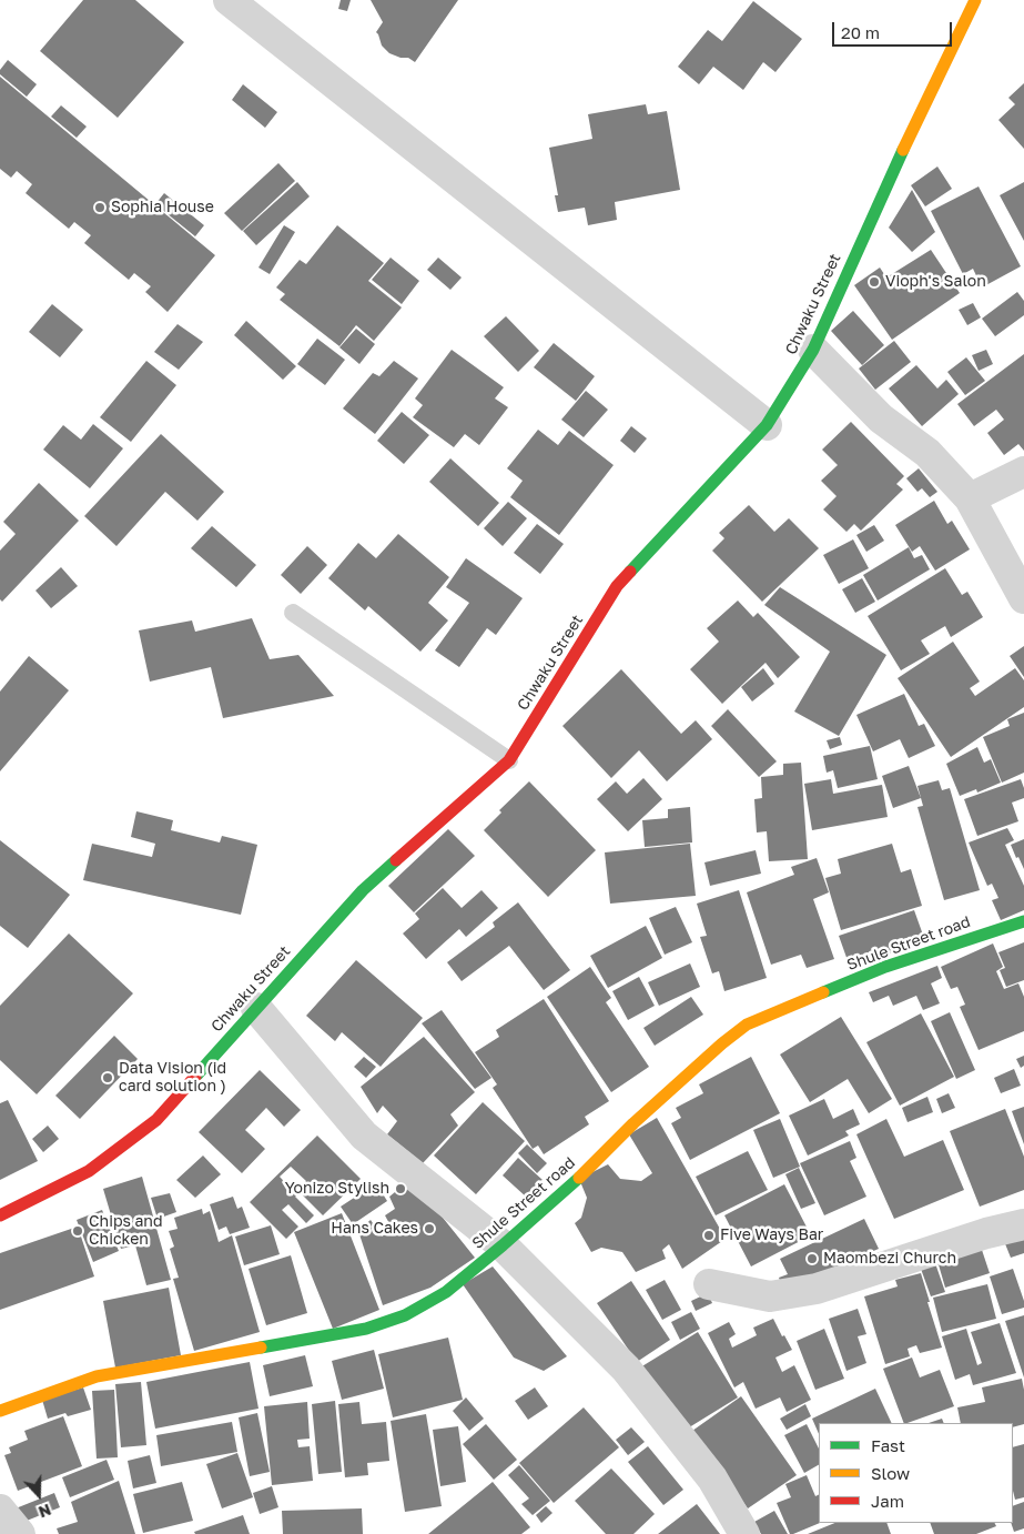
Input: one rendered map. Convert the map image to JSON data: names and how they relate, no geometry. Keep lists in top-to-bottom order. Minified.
{"streets":{"main road":["Chwaku Street","Shule Street road"]},"places":["Sophia House","Vioph's Salon","Data Vision (id card solution )","Yonizo Stylish","Hans Cakes","Chips and Chicken","Five Ways Bar","Maombezi Church"],"legend":["Fast","Slow","Jam"],"scale_bar":"20 m","north":"bottom"}
